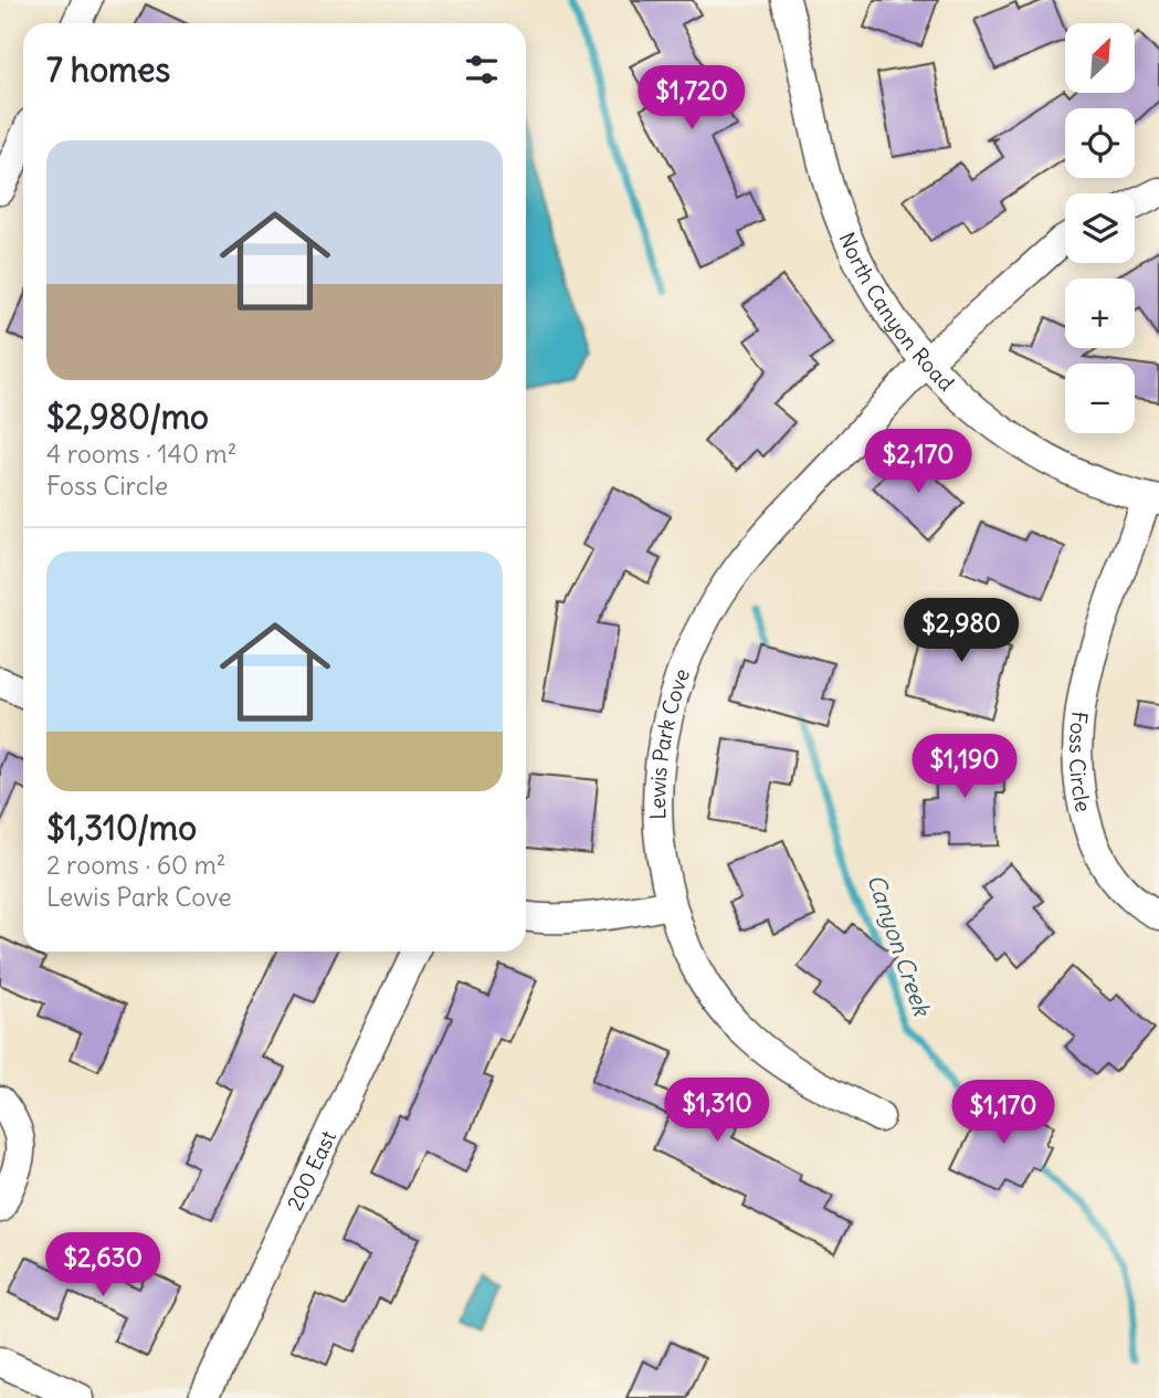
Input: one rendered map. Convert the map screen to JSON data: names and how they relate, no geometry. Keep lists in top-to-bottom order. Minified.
{"streets":{"street":["North Canyon Road","Lewis Park Cove","Foss Circle","200 East"]},"crossings":[["North Canyon Road","Lewis Park Cove"],["North Canyon Road","Foss Circle"]],"water":["Canyon Creek"],"north":"top right","page":{"map_buttons":["+","−"],"heading":"7 homes","price":["$1,720","$2,170","$2,980","$1,190","$1,310","$1,170","$2,630"],"list":[{"name":"$2,980/mo","note":"4 rooms · 140 m² · Foss Circle"},{"name":"$1,310/mo","note":"2 rooms · 60 m² · Lewis Park Cove"}]}}
